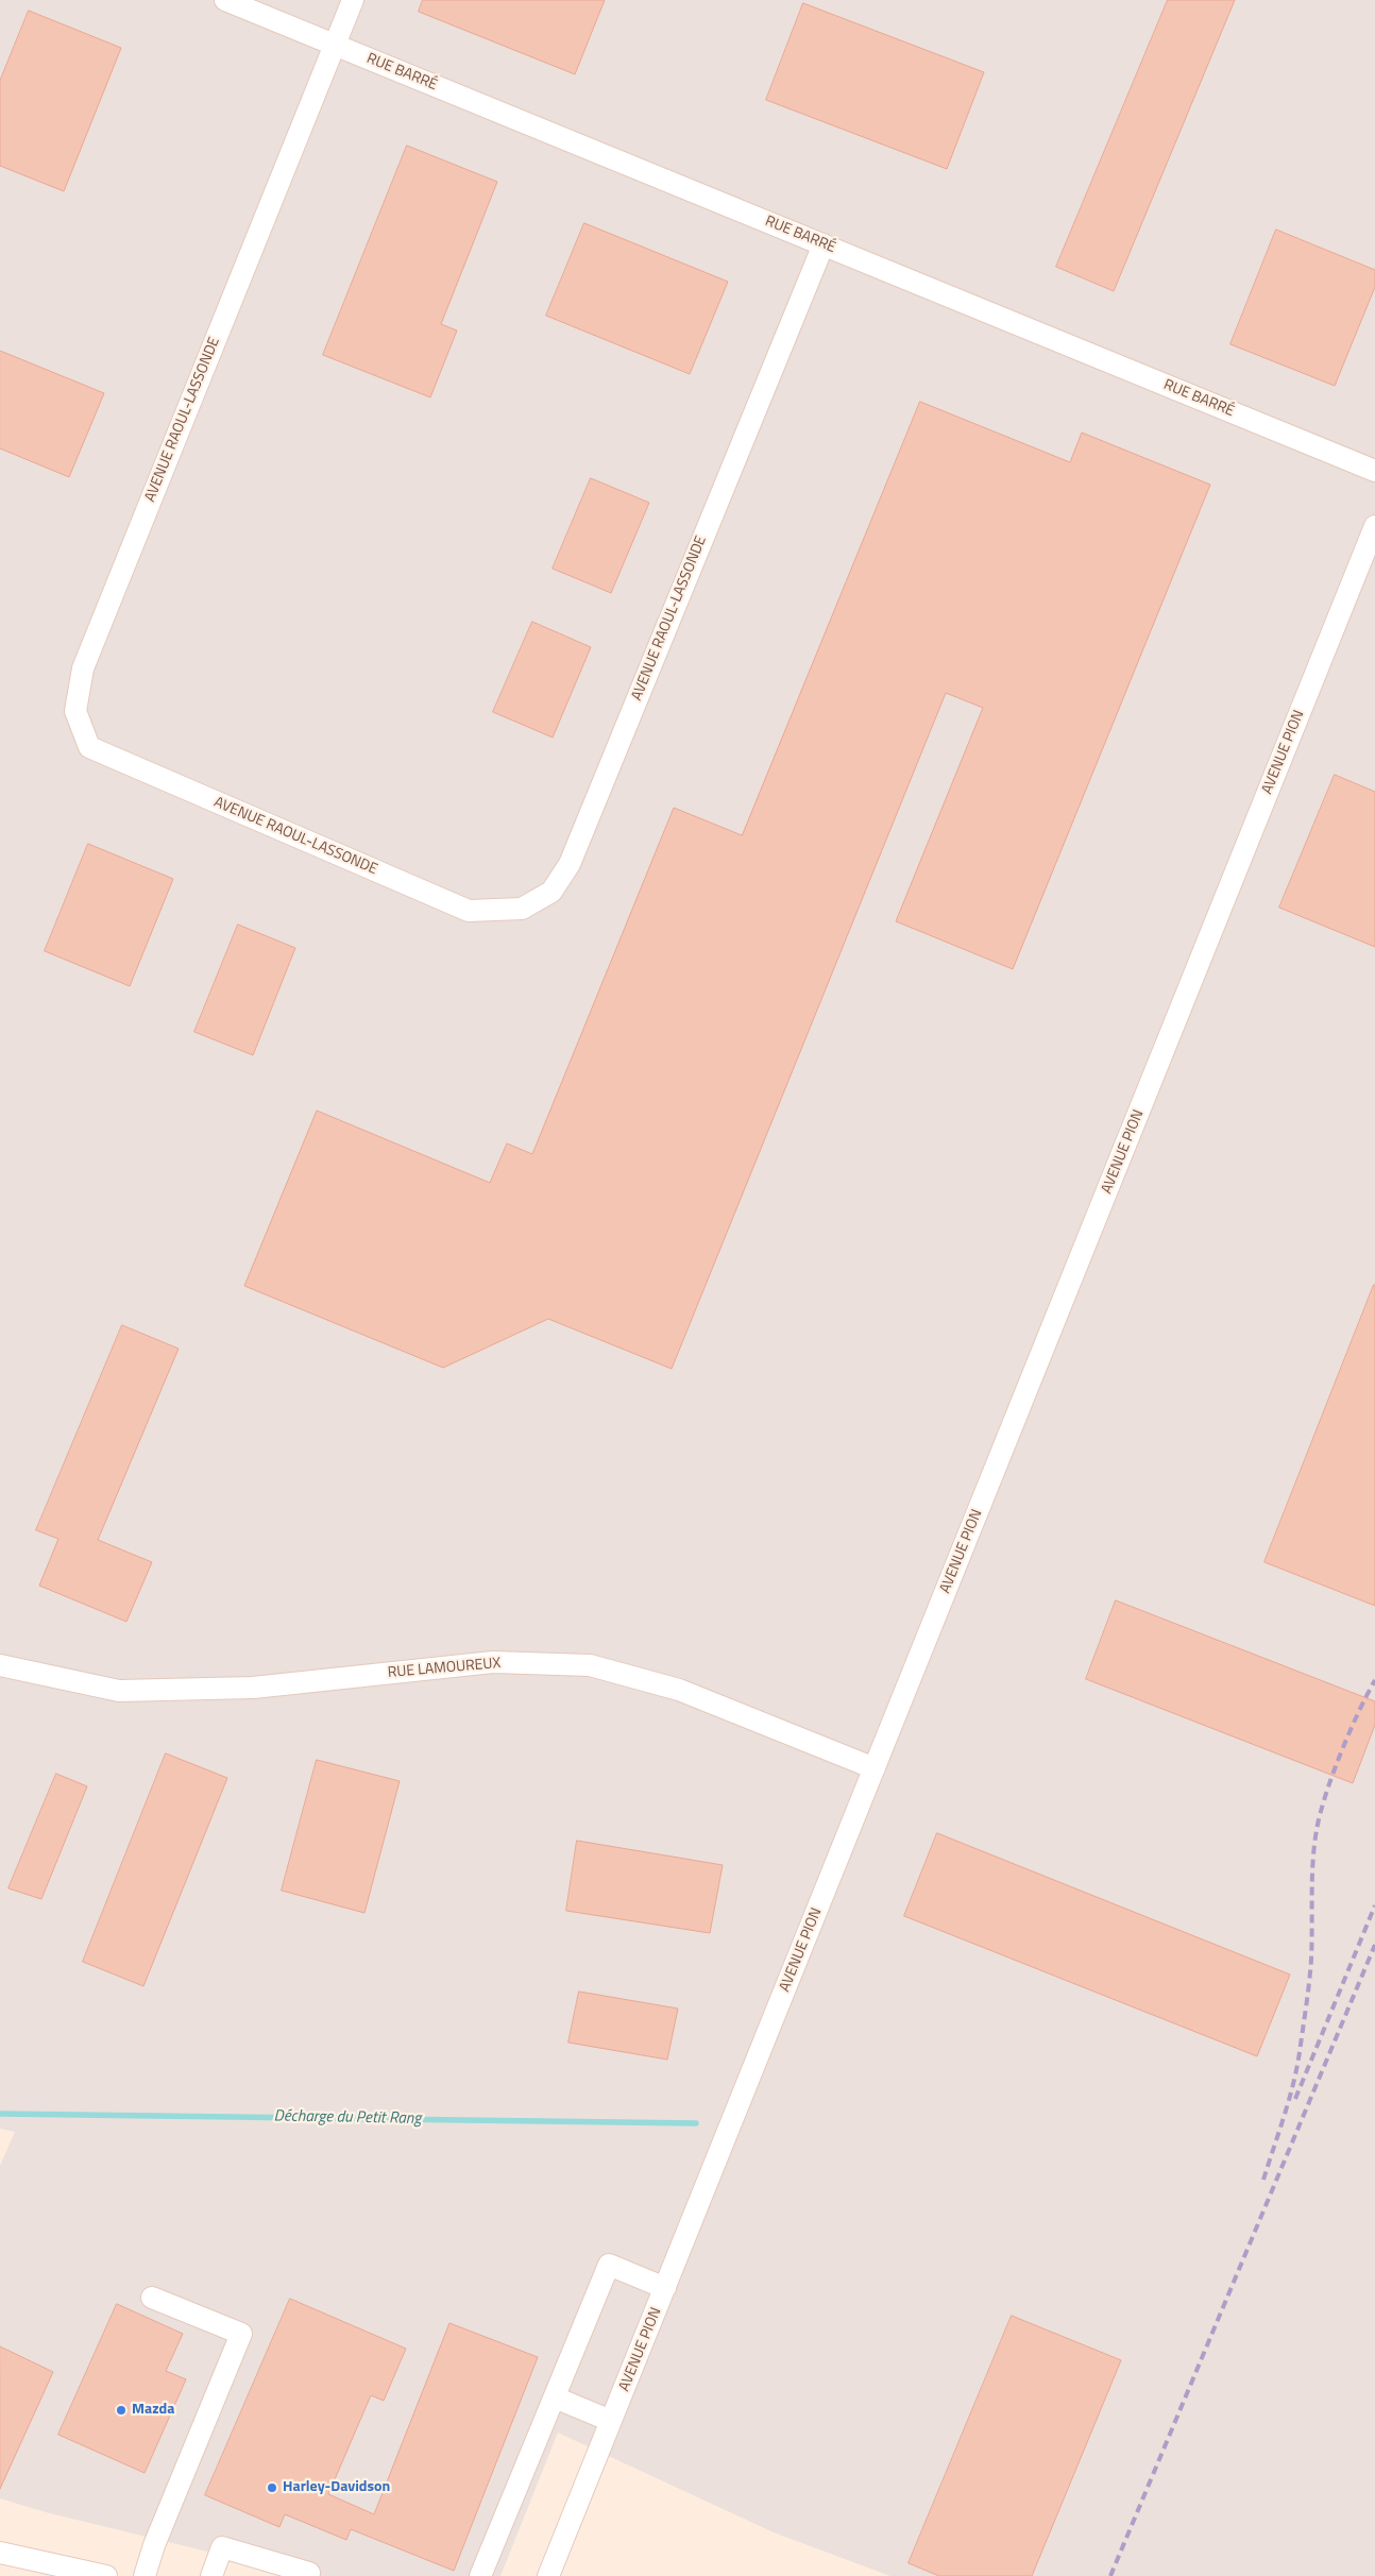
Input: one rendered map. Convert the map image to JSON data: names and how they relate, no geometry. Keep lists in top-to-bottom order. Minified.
{"streets":{"street":["RUE BARRÉ","AVENUE RAOUL-LASSONDE","AVENUE PION","RUE LAMOUREUX"]},"crossings":[["RUE BARRÉ","AVENUE RAOUL-LASSONDE"],["AVENUE PION","RUE LAMOUREUX"]],"water":["Décharge du Petit Rang"],"places":["Mazda","Harley-Davidson"]}
